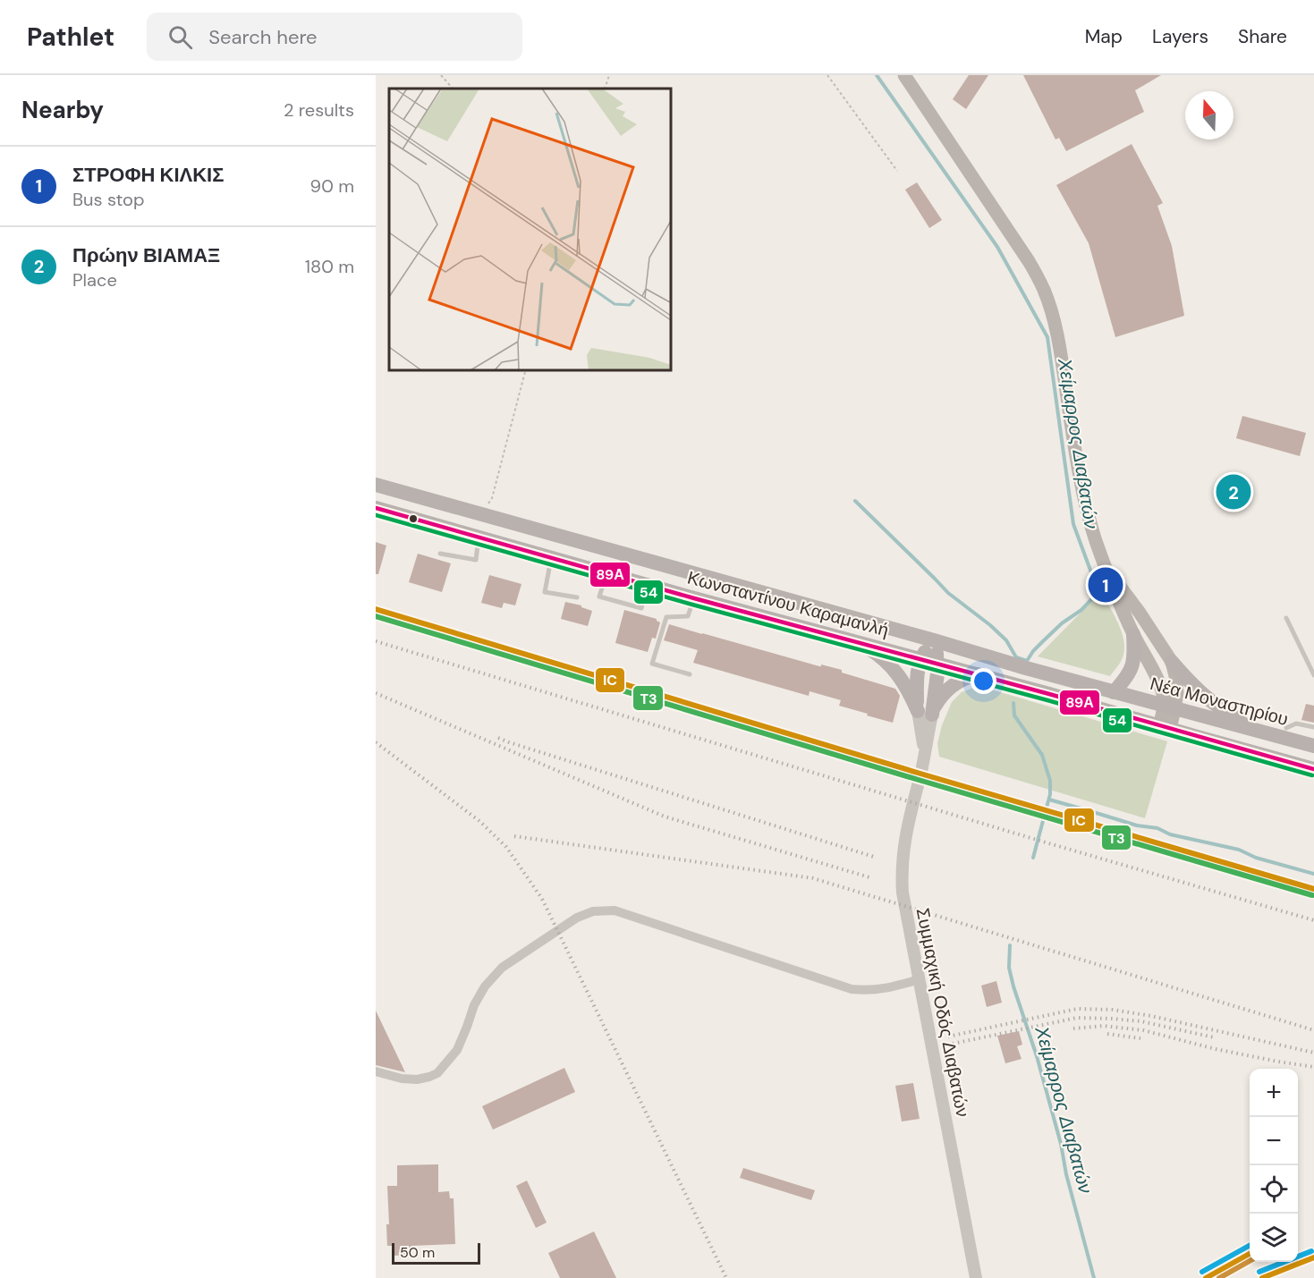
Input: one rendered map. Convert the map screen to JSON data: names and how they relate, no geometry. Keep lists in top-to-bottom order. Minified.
{"streets":{"main road":["Κωνσταντίνου Καραμανλή","Νέα Μοναστηρίου"],"street":["Συμμαχική Οδός Διαβατών"]},"crossings":[["Κωνσταντίνου Καραμανλή","Νέα Μοναστηρίου"]],"water":["Χείμαρρος Διαβατών"],"lines":["transit line 89Α","transit line 54","transit line IC","transit line T3"],"scale_bar":"50 m","north":"top","page":{"header":"Pathlet","search":"Search here","nav":["Map","Layers","Share"],"heading":["Nearby","2 results"],"list":[{"mark":"1","name":"ΣΤΡΟΦΗ ΚΙΛΚΙΣ","note":"Bus stop","value":"90 m"},{"mark":"2","name":"Πρώην ΒΙΑΜΑΞ","note":"Place","value":"180 m"}],"pins":["2","1"],"map_buttons":["+","−"],"scale":"50 m"}}
